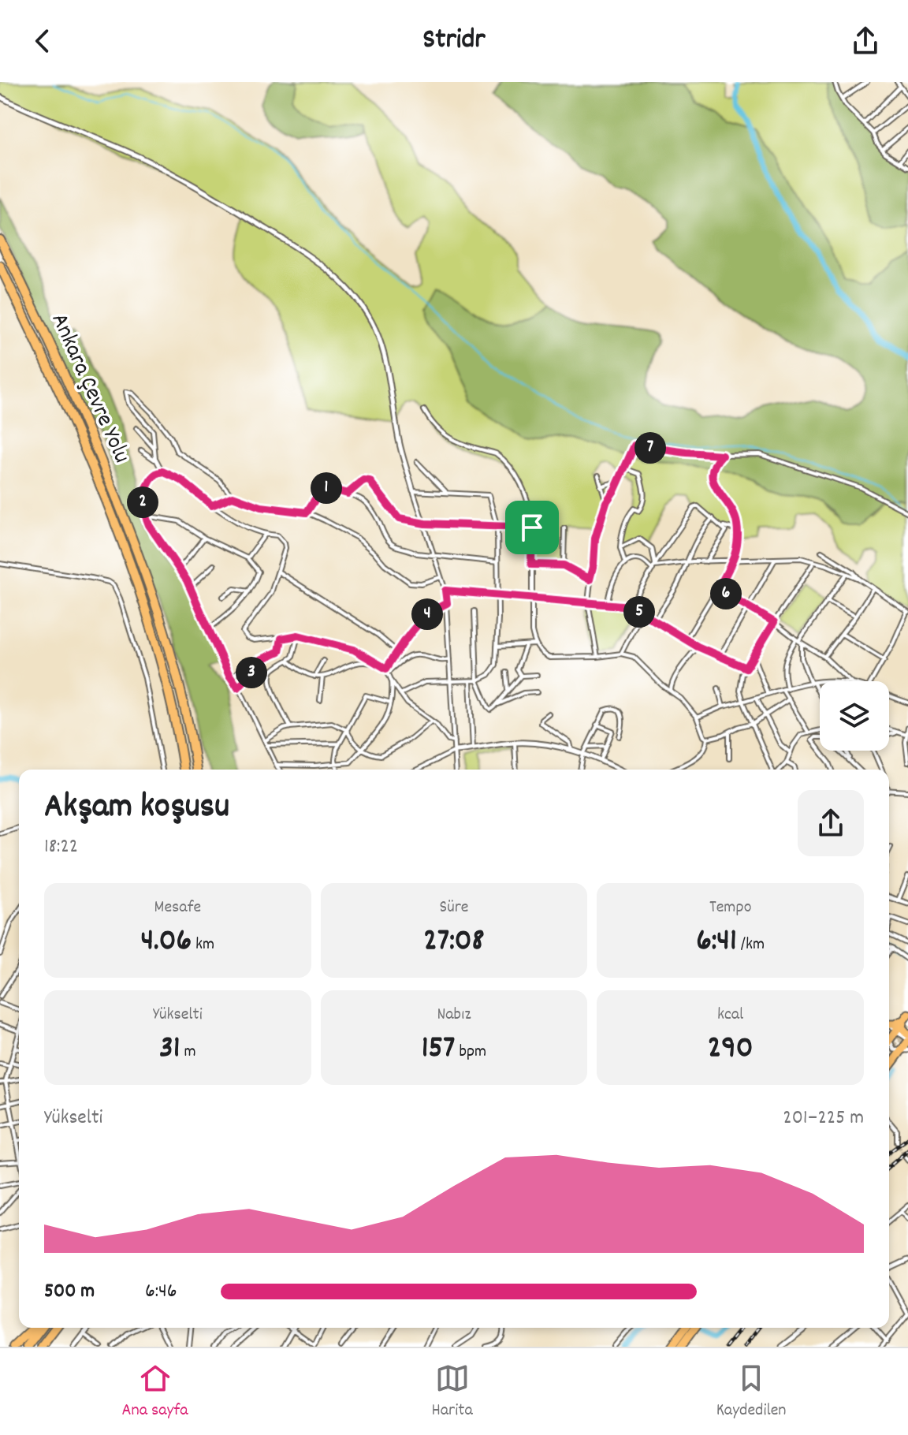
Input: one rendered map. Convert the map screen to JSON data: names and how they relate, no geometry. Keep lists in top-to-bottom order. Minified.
{"streets":{"highway":["Ankara Çevre Yolu"]},"page":{"header":"Stridr","pins":["7","1","2","6","5","4","3"],"heading":["Akşam koşusu","18:22"],"stats":[["Mesafe","4.06 km"],["Süre","27:08"],["Tempo","6:41 /km"],["Yükselti","31 m"],["Nabız","157 bpm"],["kcal","290"]],"chart":["Yükselti","201–225 m"],"list":[{"name":"500 m","note":"6:46"}],"tabs":["Ana sayfa","Harita","Kaydedilen"]}}
